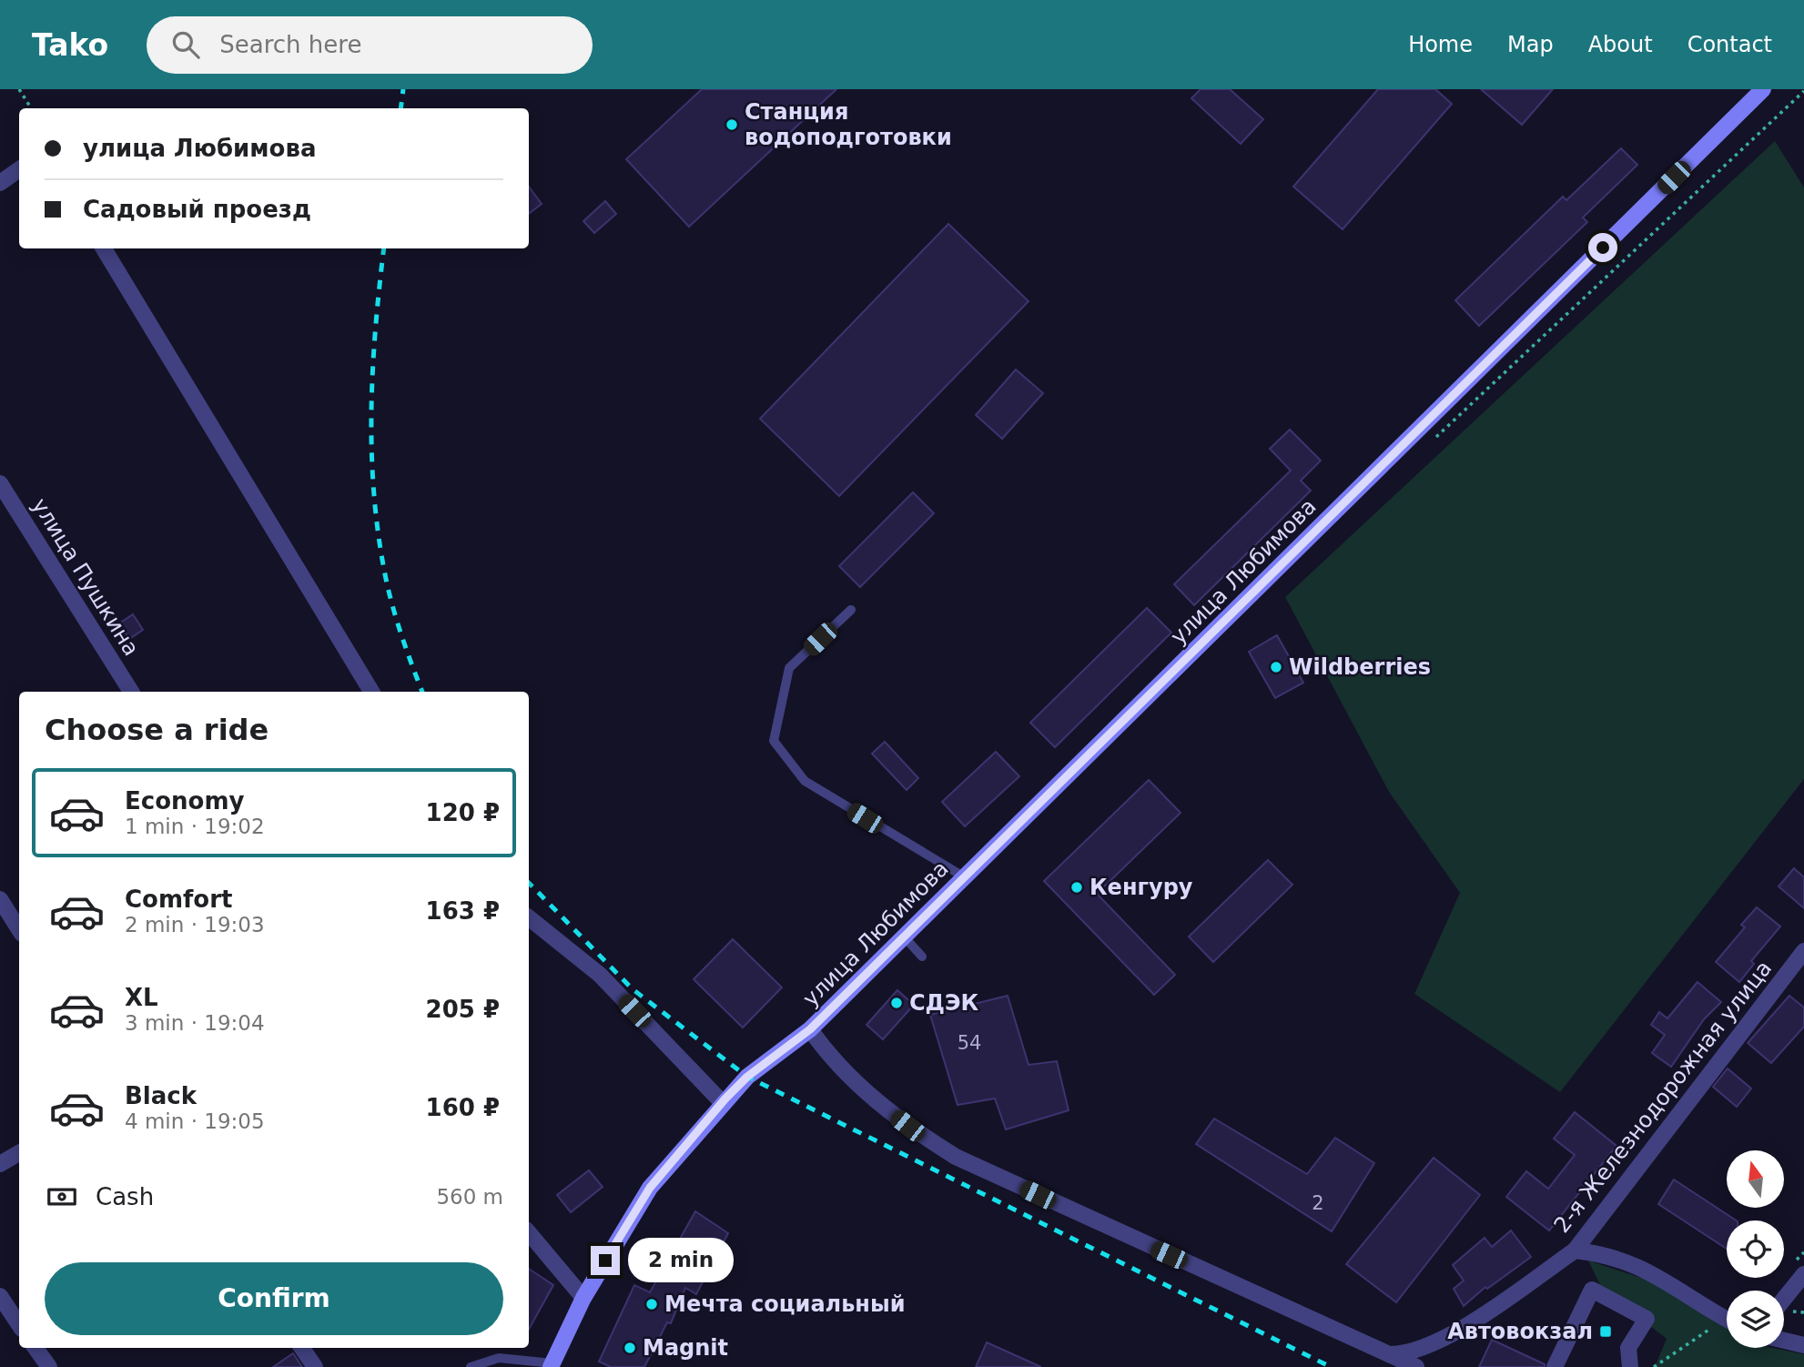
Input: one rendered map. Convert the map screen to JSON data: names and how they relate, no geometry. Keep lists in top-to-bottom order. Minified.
{"streets":{"main road":["улица Любимова"],"street":["улица Пушкина","2-я Железнодорожная улица"]},"places":{"other":["Станция водоподготовки","Wildberries","Кенгуру","СДЭК","Мечта социальный","Magnit"],"transit":["Автовокзал"]},"house_numbers":["54","2"],"north":"top","page":{"header":"Tako","search":"Search here","nav":["Home","Map","About","Contact"],"banner":["улица Любимова","Садовый проезд"],"heading":"Choose a ride","list":[{"name":"Economy","note":"1 min · 19:02","value":"120 ₽"},{"name":"Comfort","note":"2 min · 19:03","value":"163 ₽"},{"name":"XL","note":"3 min · 19:04","value":"205 ₽"},{"name":"Black","note":"4 min · 19:05","value":"160 ₽"}],"pay":["Cash","560 m"],"bubble":"2 min","buttons":"Confirm"}}
